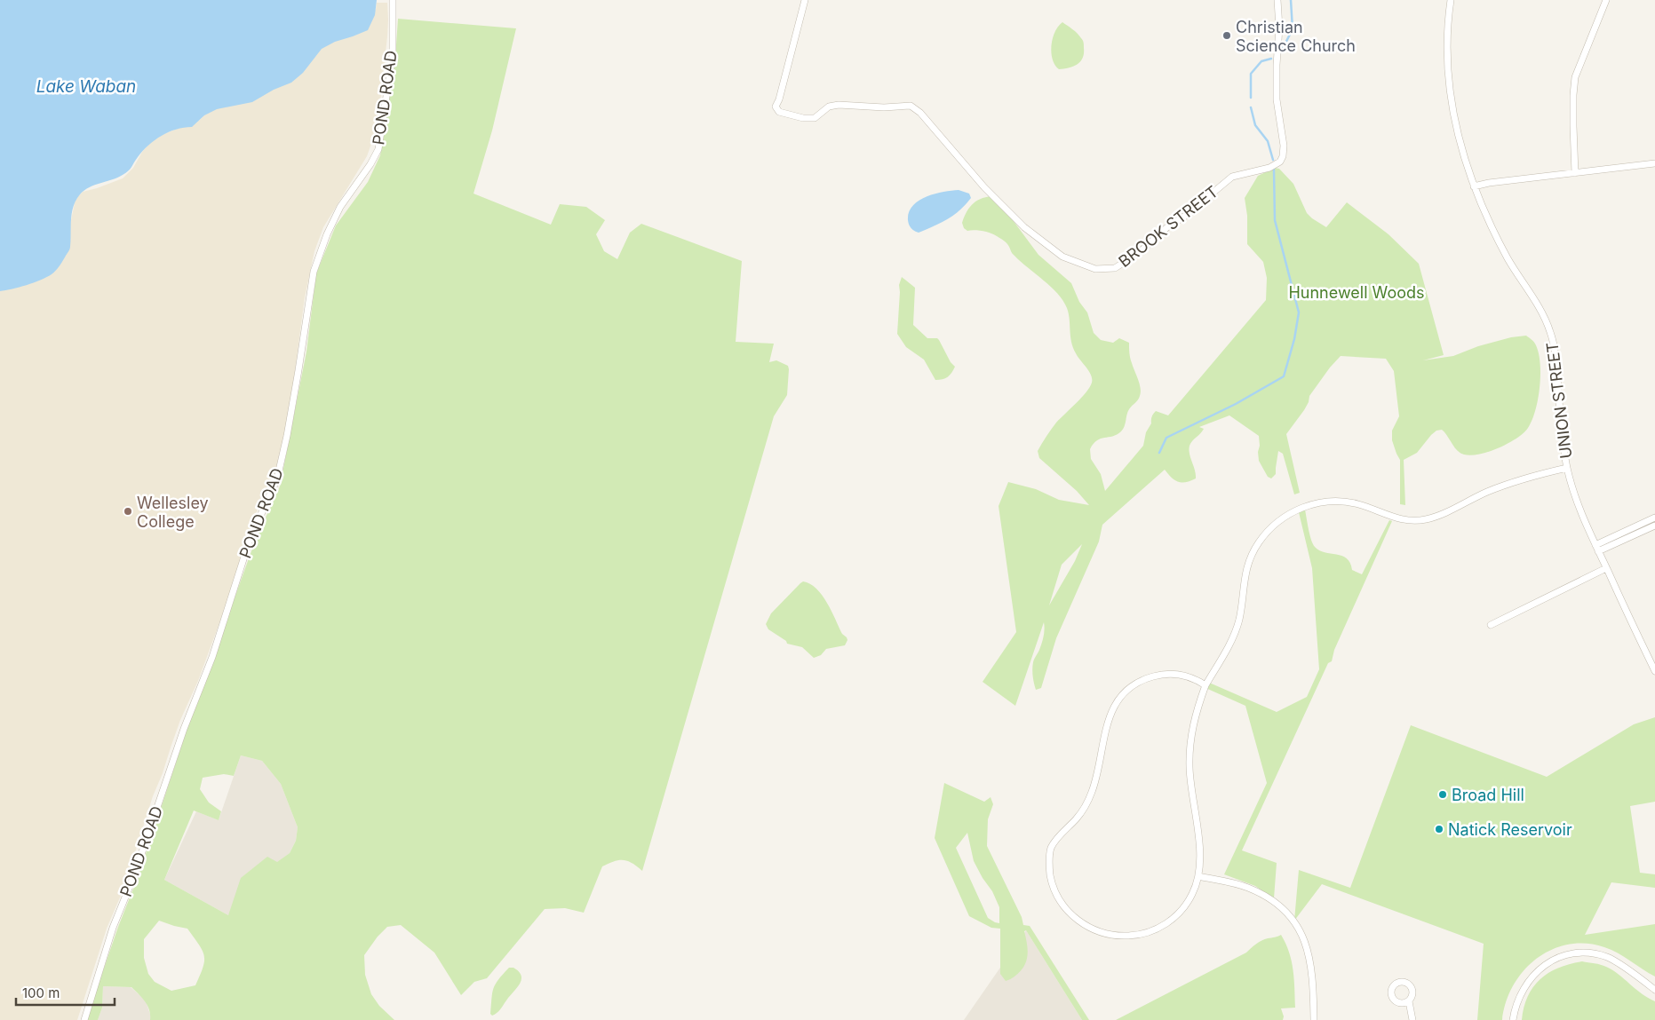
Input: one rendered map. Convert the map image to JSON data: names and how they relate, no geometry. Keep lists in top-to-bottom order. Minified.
{"streets":{"street":["POND ROAD","BROOK STREET","UNION STREET"]},"water":["Lake Waban"],"parks":["Hunnewell Woods"],"places":["Christian Science Church","Wellesley College","Broad Hill","Natick Reservoir"],"scale_bar":"100 m"}
